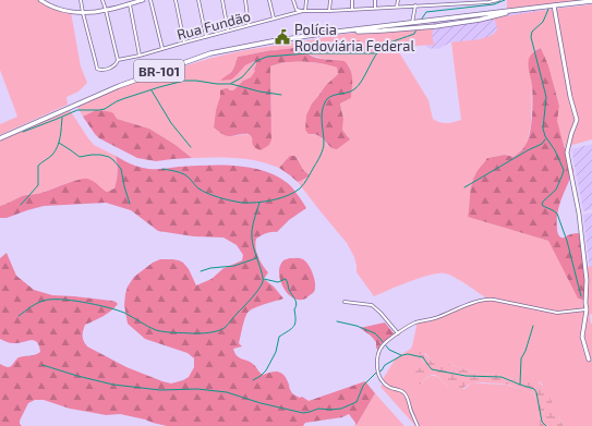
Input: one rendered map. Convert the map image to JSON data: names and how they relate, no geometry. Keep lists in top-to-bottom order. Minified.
{"streets":{"main road":["BR-101"],"street":["Rua Fundão"]},"places":{"public building":["Polícia Rodoviária Federal"]}}
